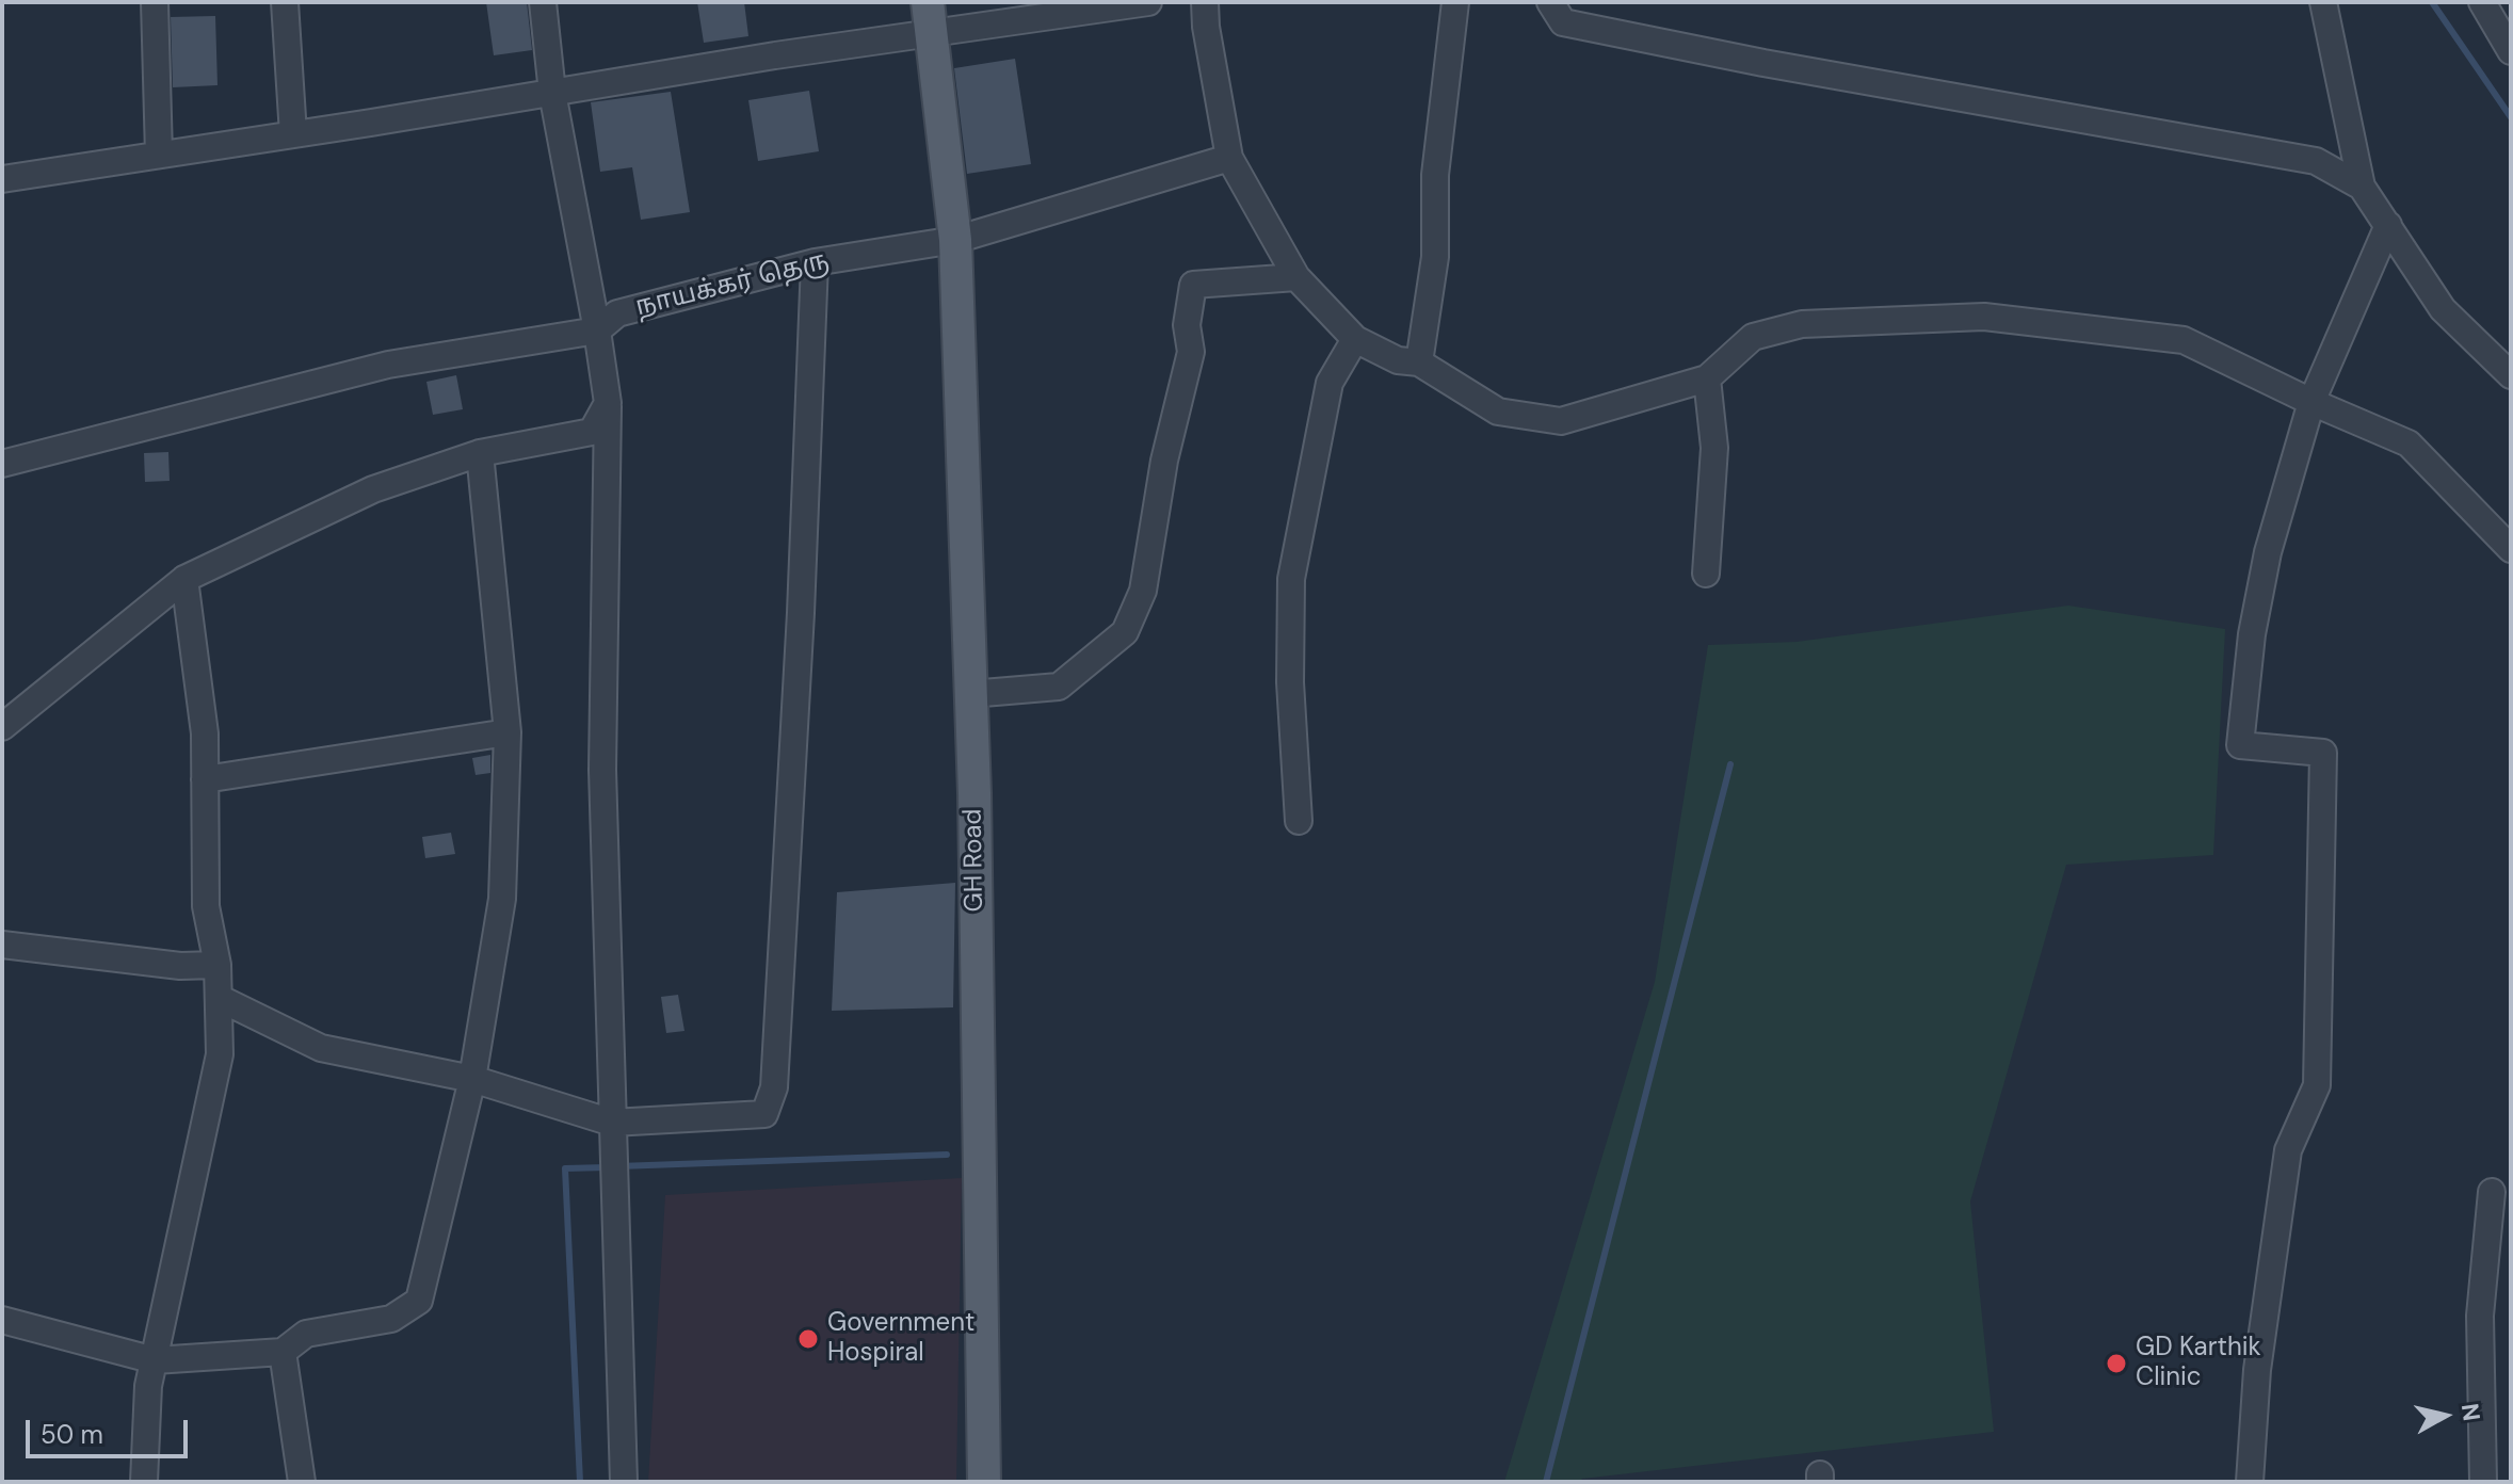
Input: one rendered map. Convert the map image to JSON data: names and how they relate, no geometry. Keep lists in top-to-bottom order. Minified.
{"streets":{"main road":["GH Road"],"street":["நாயக்கர் தெரு"]},"crossings":[["நாயக்கர் தெரு","GH Road"]],"places":["Government Hospiral","GD Karthik Clinic"],"scale_bar":"50 m","north":"right"}
